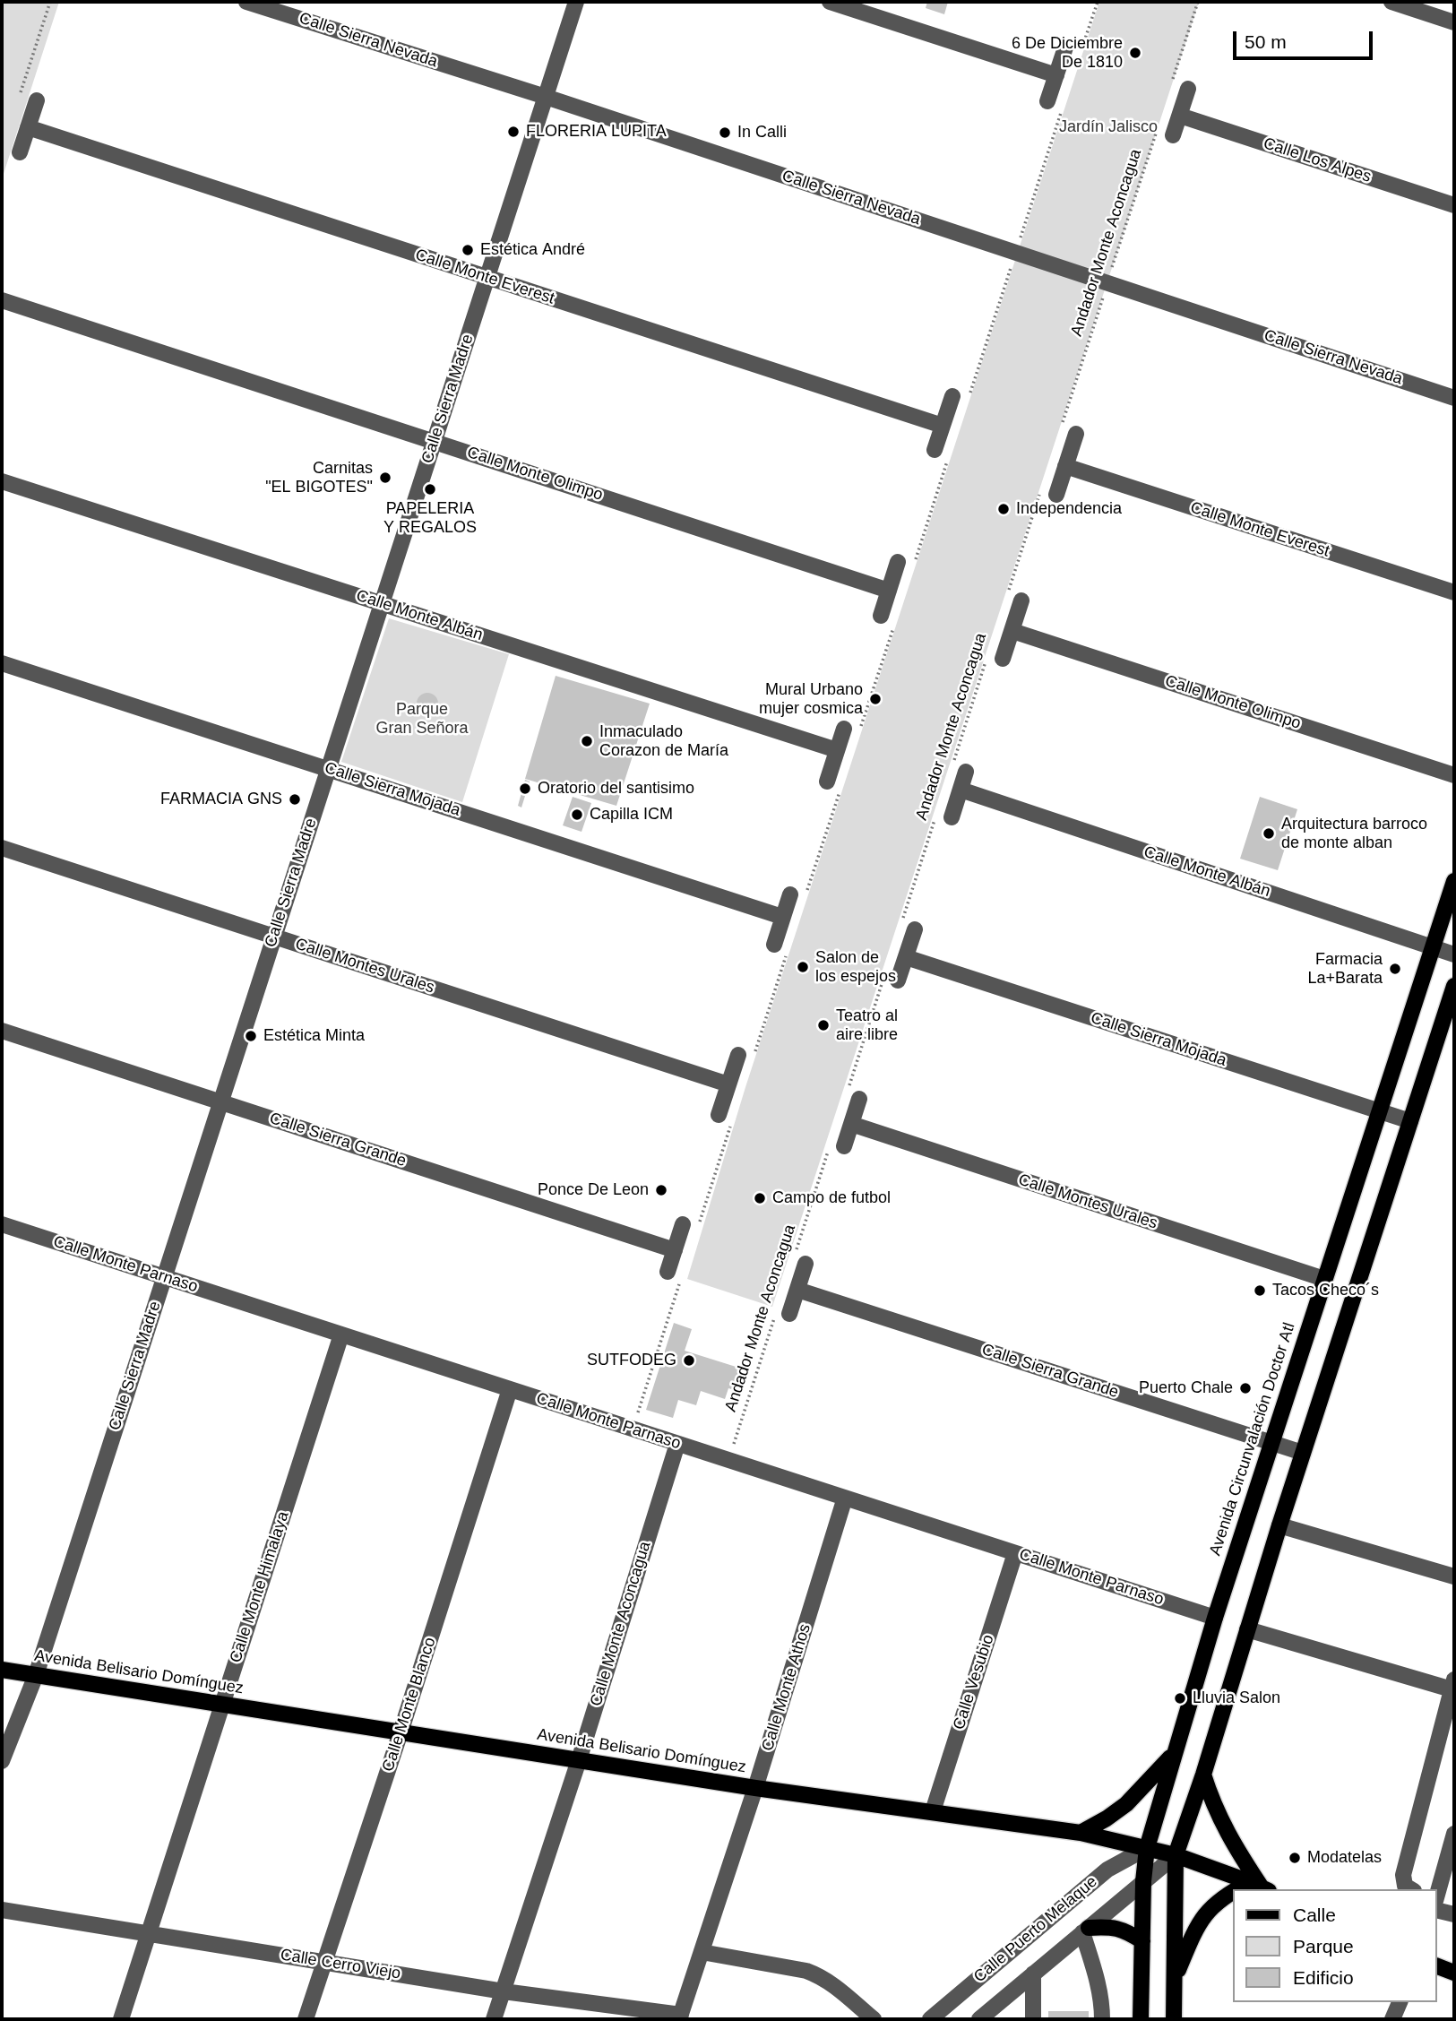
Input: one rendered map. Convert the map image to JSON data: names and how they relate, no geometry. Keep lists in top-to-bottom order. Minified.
{"streets":{"main road":["Avenida Circunvalación Doctor Atl","Avenida Belisario Domínguez"],"street":["Calle Sierra Nevada","Calle Los Alpes","Calle Monte Everest","Calle Sierra Madre","Calle Monte Olimpo","Calle Monte Albán","Calle Sierra Mojada","Calle Montes Urales","Calle Sierra Grande","Calle Monte Parnaso","Calle Monte Himalaya","Calle Monte Aconcagua","Calle Vesubio","Calle Monte Athos","Calle Monte Blanco","Calle Puerto Melaque","Calle Cerro Viejo"],"path":["Andador Monte Aconcagua"]},"crossings":[["Calle Sierra Nevada","Andador Monte Aconcagua"],["Calle Sierra Nevada","Calle Sierra Madre"],["Andador Monte Aconcagua","Calle Monte Parnaso"],["Calle Monte Everest","Calle Sierra Madre"],["Calle Sierra Madre","Calle Monte Olimpo"],["Calle Sierra Madre","Calle Monte Albán"],["Calle Sierra Madre","Calle Sierra Mojada"],["Calle Sierra Madre","Calle Montes Urales"],["Calle Sierra Madre","Calle Sierra Grande"],["Calle Sierra Madre","Calle Monte Parnaso"],["Calle Sierra Madre","Avenida Belisario Domínguez"],["Calle Monte Albán","Avenida Circunvalación Doctor Atl"],["Calle Sierra Mojada","Avenida Circunvalación Doctor Atl"],["Calle Montes Urales","Avenida Circunvalación Doctor Atl"],["Calle Sierra Grande","Avenida Circunvalación Doctor Atl"],["Calle Monte Parnaso","Avenida Circunvalación Doctor Atl"],["Calle Monte Parnaso","Calle Monte Himalaya"],["Calle Monte Parnaso","Calle Monte Aconcagua"],["Calle Monte Parnaso","Calle Vesubio"],["Calle Monte Parnaso","Calle Monte Athos"],["Calle Monte Parnaso","Calle Monte Blanco"],["Avenida Circunvalación Doctor Atl","Avenida Belisario Domínguez"],["Avenida Circunvalación Doctor Atl","Calle Puerto Melaque"],["Calle Monte Himalaya","Avenida Belisario Domínguez"],["Calle Monte Himalaya","Calle Cerro Viejo"],["Calle Monte Aconcagua","Avenida Belisario Domínguez"],["Calle Monte Aconcagua","Calle Cerro Viejo"],["Avenida Belisario Domínguez","Calle Vesubio"],["Avenida Belisario Domínguez","Calle Monte Athos"],["Avenida Belisario Domínguez","Calle Monte Blanco"],["Avenida Belisario Domínguez","Calle Puerto Melaque"],["Calle Monte Athos","Calle Cerro Viejo"],["Calle Monte Blanco","Calle Cerro Viejo"]],"parks":["Jardín Jalisco","Parque Gran Señora"],"places":["6 De Diciembre De 1810","FLORERIA LUPITA","In Calli","Estética André","Carnitas \"EL BIGOTES\"","PAPELERIA Y REGALOS","Independencia","Mural Urbano mujer cosmica","Inmaculado Corazon de María","Oratorio del santisimo","FARMACIA GNS","Capilla ICM","Arquitectura barroco de monte alban","Salon de los espejos","Farmacia La+Barata","Teatro al aire libre","Estética Minta","Ponce De Leon","Campo de futbol","Tacos Checo´s","SUTFODEG","Puerto Chale","Lluvia Salon","Modatelas"],"legend":["Calle","Parque","Edificio"],"scale_bar":"50 m"}
